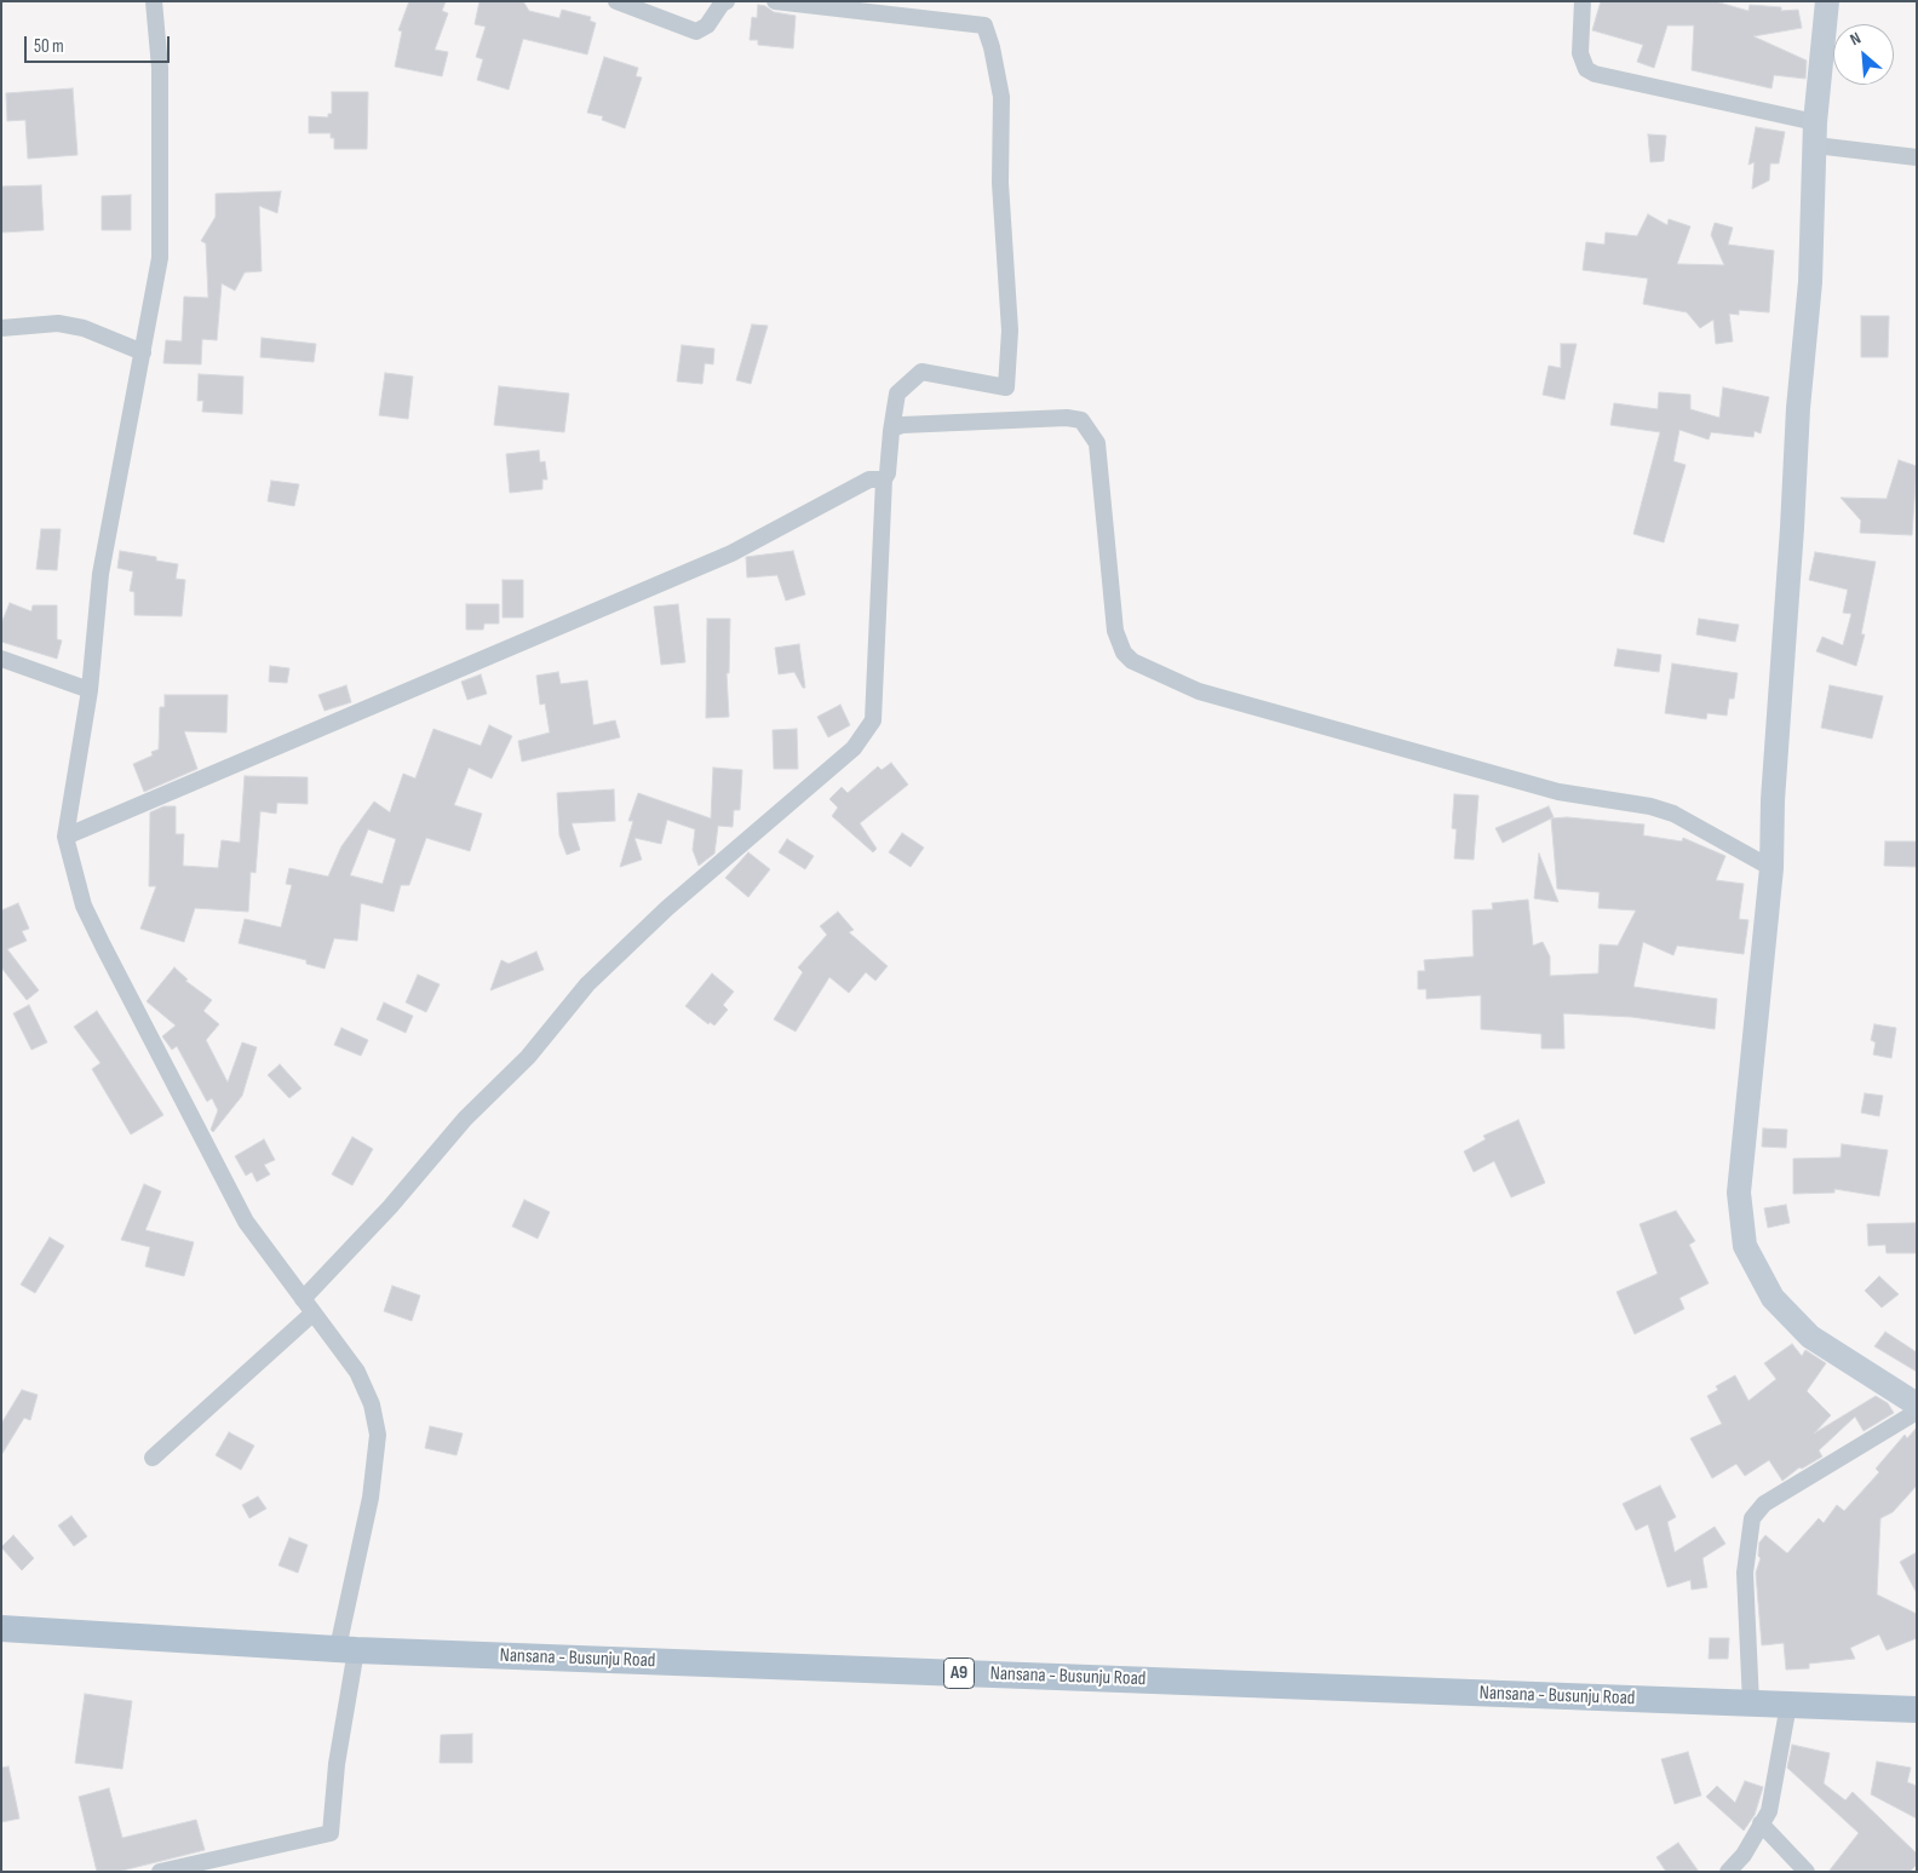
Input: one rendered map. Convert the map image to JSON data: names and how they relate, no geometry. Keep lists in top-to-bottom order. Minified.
{"streets":{"main road":["Nansana - Busunju Road","A9"]},"scale_bar":"50 m","north":"top left"}
